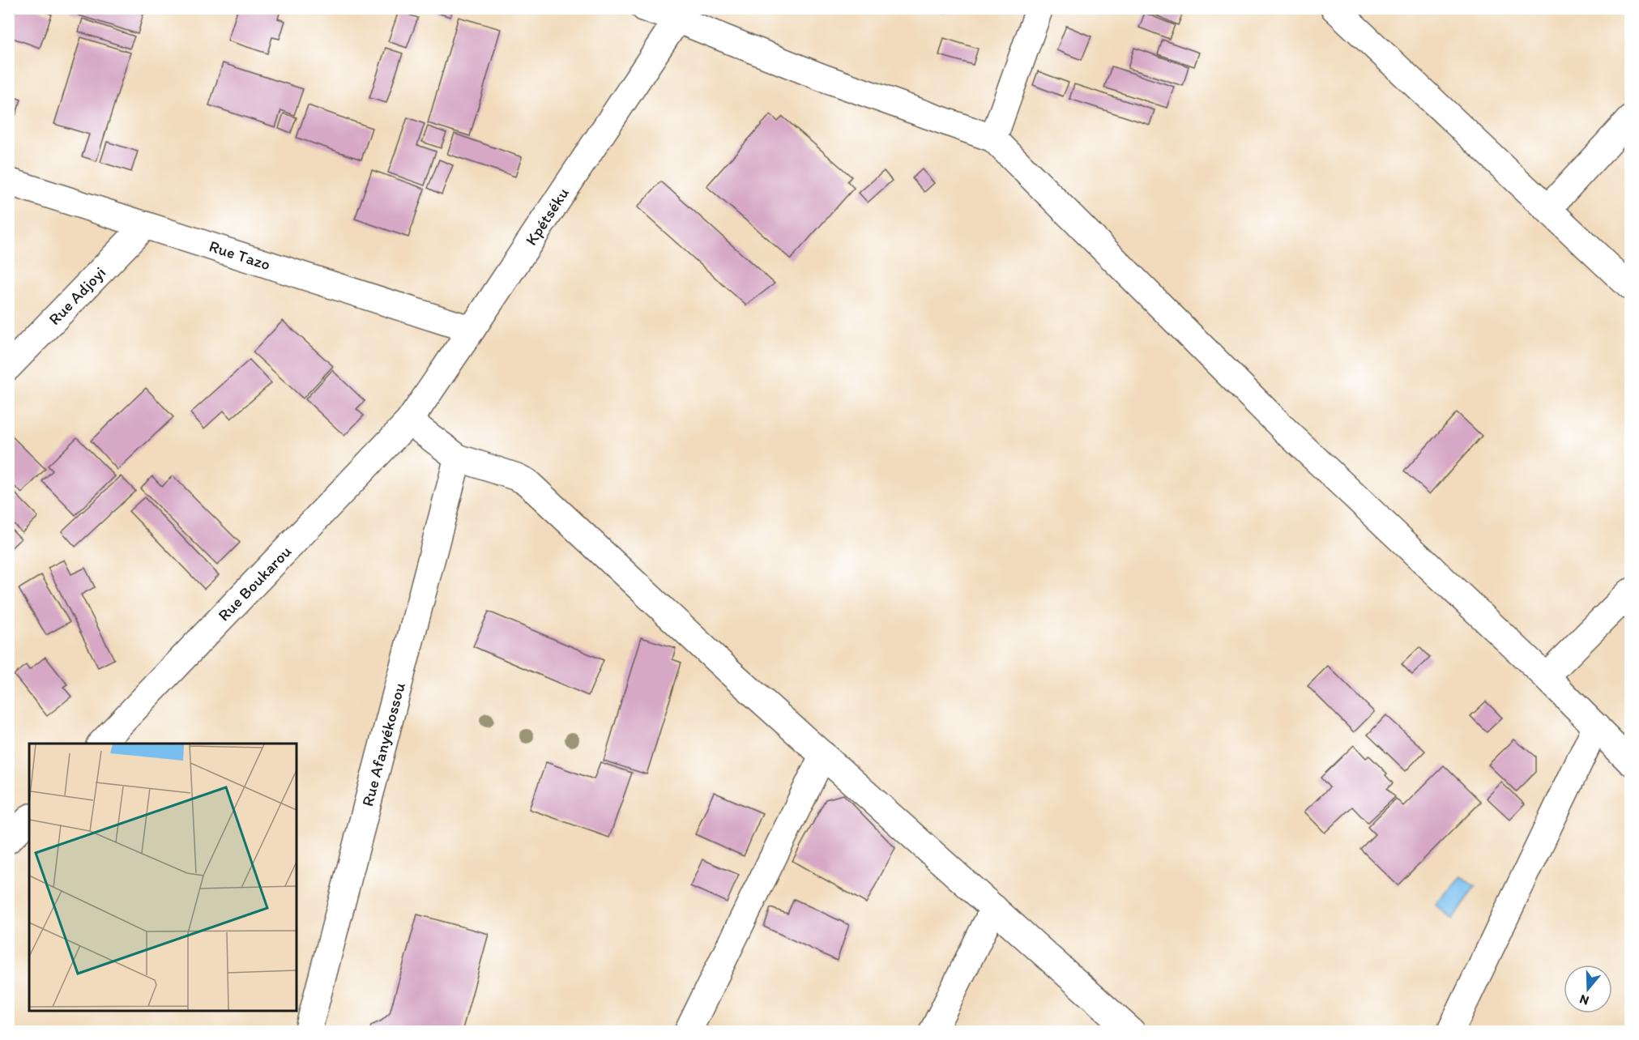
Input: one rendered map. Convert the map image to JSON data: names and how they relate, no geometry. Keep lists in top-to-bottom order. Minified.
{"streets":{"street":["Kpétséku","Rue Tazo","Rue Adjoyi","Rue Boukarou","Rue Afanyékossou"]},"crossings":[["Kpétséku","Rue Tazo"],["Kpétséku","Rue Boukarou"],["Rue Tazo","Rue Adjoyi"]],"north":"bottom"}
